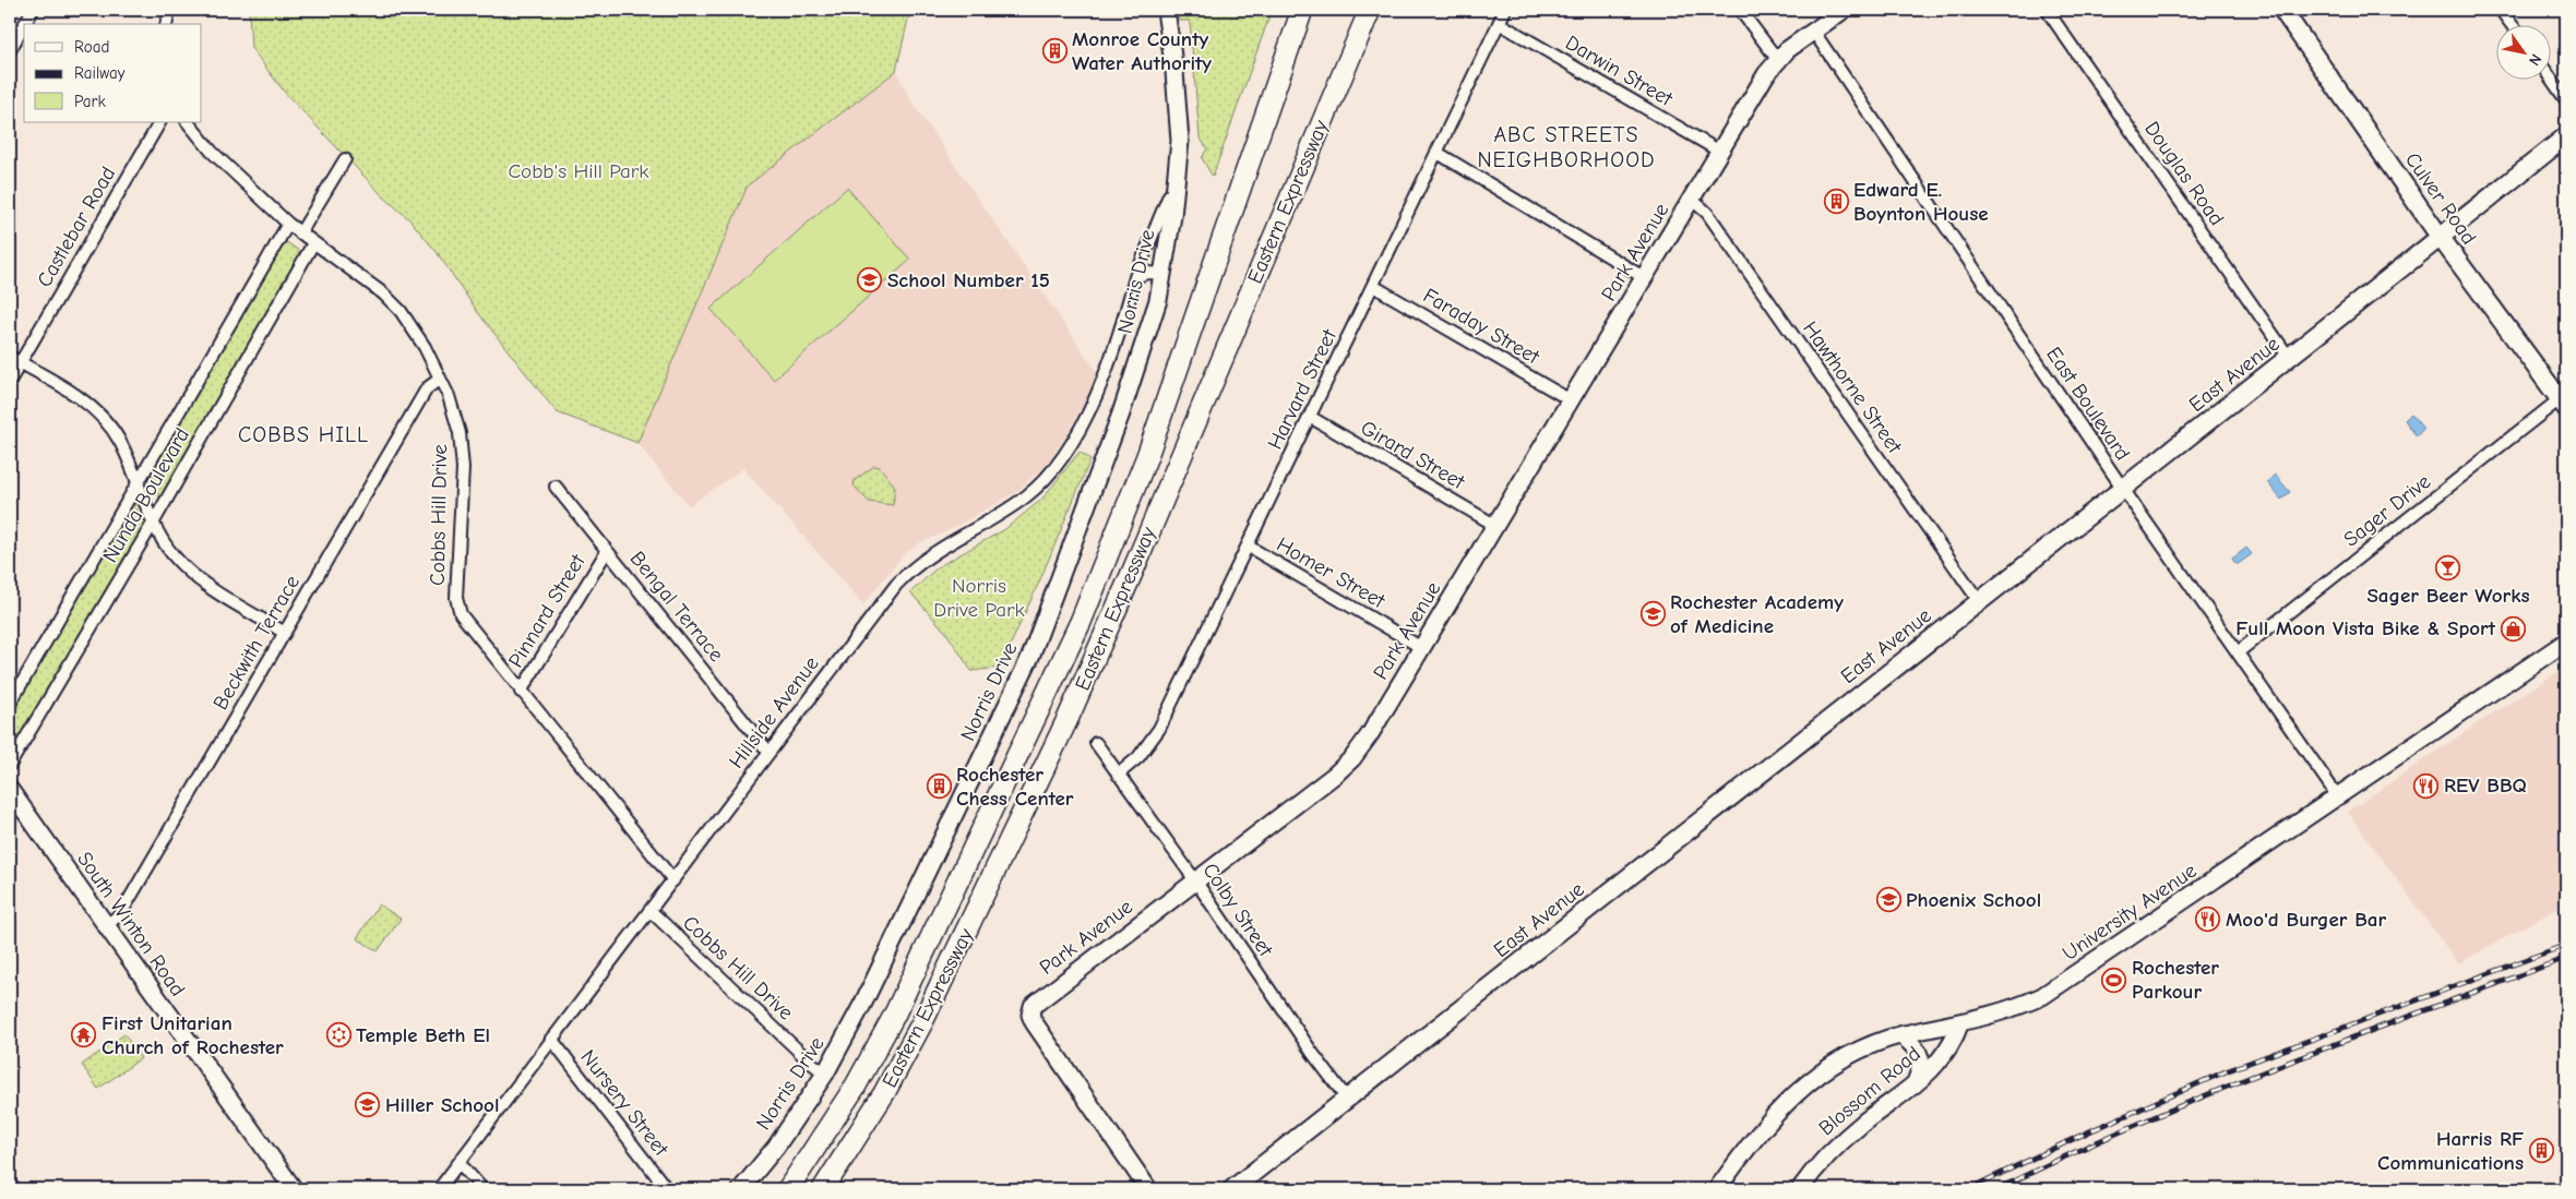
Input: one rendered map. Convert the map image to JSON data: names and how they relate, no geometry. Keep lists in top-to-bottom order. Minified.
{"streets":{"highway":["Eastern Expressway"],"main road":["Culver Road","East Avenue"],"street":["Darwin Street","Douglas Road","Castlebar Road","Park Avenue","Norris Drive","Faraday Street","Hawthorne Street","Harvard Street","East Boulevard","Girard Street","Nunda Boulevard","Sager Drive","Cobbs Hill Drive","Homer Street","Bengal Terrace","Pinnard Street","Beckwith Terrace","Hillside Avenue","Colby Street","University Avenue","South Winton Road","Blossom Road","Nursery Street"]},"crossings":[["Darwin Street","Park Avenue"],["Darwin Street","Harvard Street"],["Douglas Road","East Avenue"],["Culver Road","East Avenue"],["Culver Road","Sager Drive"],["Park Avenue","Faraday Street"],["Park Avenue","Hawthorne Street"],["Park Avenue","East Boulevard"],["Park Avenue","Girard Street"],["Park Avenue","Homer Street"],["Park Avenue","Colby Street"],["Norris Drive","Cobbs Hill Drive"],["Norris Drive","Hillside Avenue"],["Faraday Street","Harvard Street"],["East Avenue","Hawthorne Street"],["East Avenue","East Boulevard"],["East Avenue","Colby Street"],["Harvard Street","Girard Street"],["Harvard Street","Homer Street"],["Harvard Street","Colby Street"],["East Boulevard","Sager Drive"],["East Boulevard","University Avenue"],["Nunda Boulevard","Cobbs Hill Drive"],["Cobbs Hill Drive","Pinnard Street"],["Cobbs Hill Drive","Beckwith Terrace"],["Cobbs Hill Drive","Hillside Avenue"],["Bengal Terrace","Pinnard Street"],["Bengal Terrace","Hillside Avenue"],["Beckwith Terrace","South Winton Road"],["Hillside Avenue","Nursery Street"],["University Avenue","Blossom Road"]],"districts":["ABC STREETS NEIGHBORHOOD","COBBS HILL"],"parks":["Cobb's Hill Park","Norris Drive Park"],"places":{"building":["Monroe County Water Authority","Edward E. Boynton House","Rochester Chess Center","Harris RF Communications"],"school or university":["School Number 15","Rochester Academy of Medicine","Phoenix School","Hiller School"],"bar":["Sager Beer Works"],"shop":["Full Moon Vista Bike & Sport"],"restaurant":["REV BBQ","Moo'd Burger Bar"],"sports":["Rochester Parkour"],"temple":["First Unitarian Church of Rochester"],"synagogue":["Temple Beth El"]},"legend":["Road","Railway","Park"],"north":"bottom right"}
